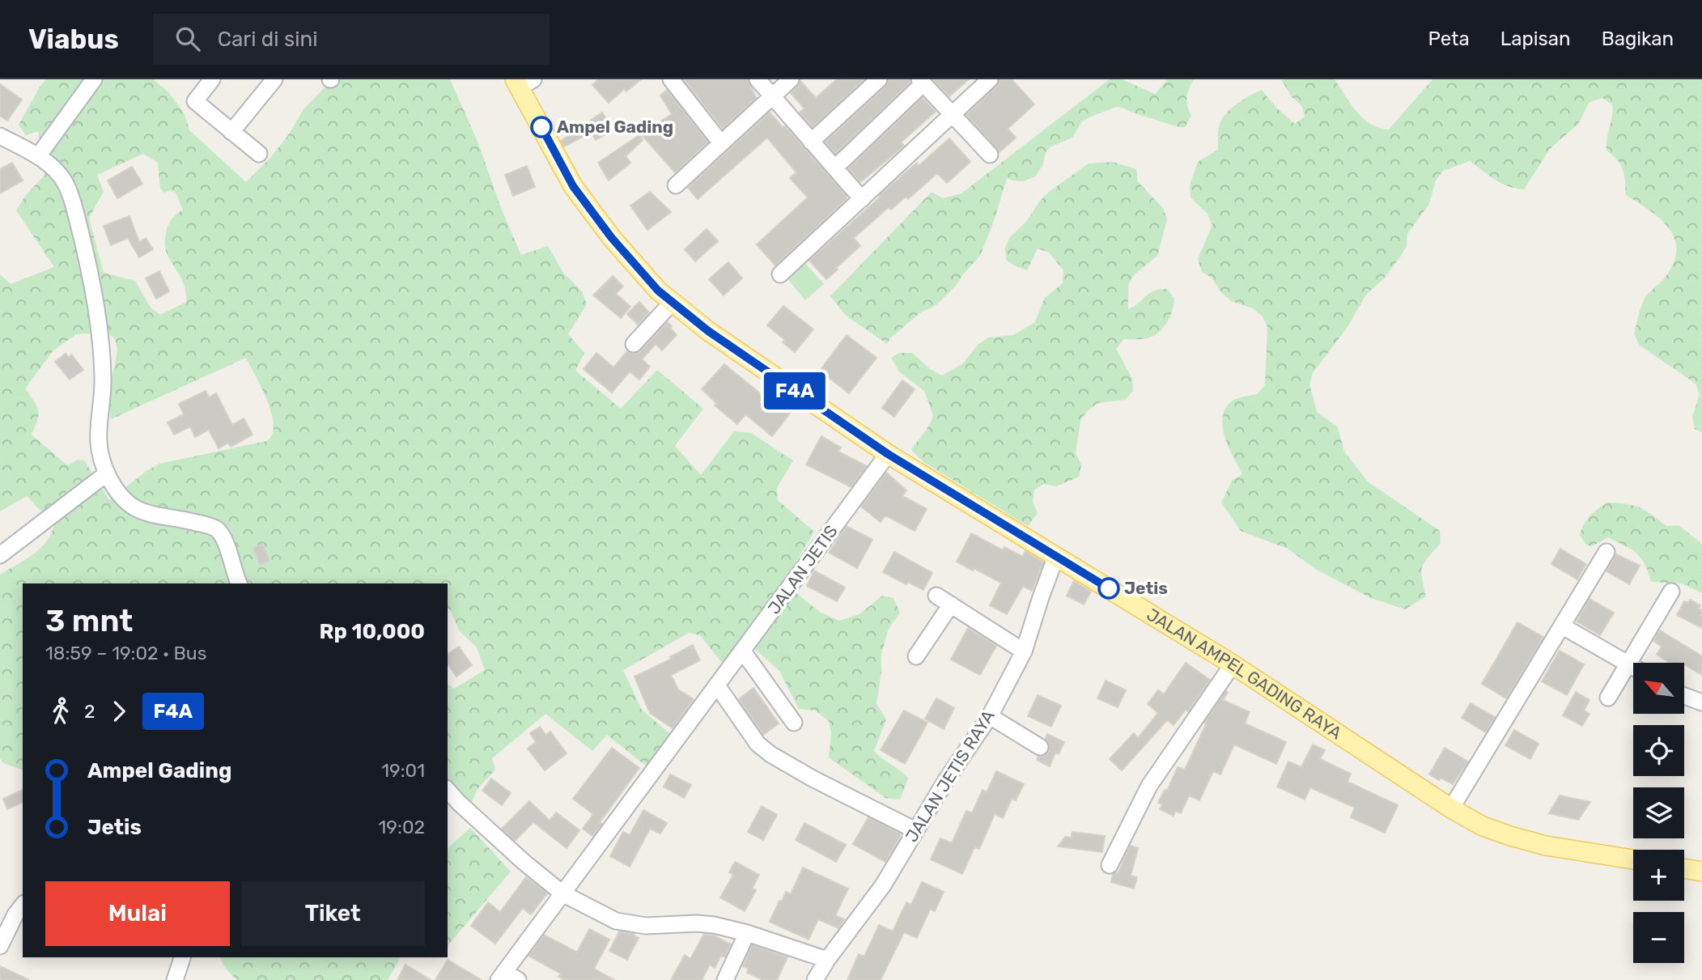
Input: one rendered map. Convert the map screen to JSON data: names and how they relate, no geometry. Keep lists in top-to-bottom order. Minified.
{"streets":{"main road":["JALAN AMPEL GADING RAYA"],"street":["JALAN JETIS","JALAN JETIS RAYA"]},"crossings":[["JALAN JETIS","JALAN AMPEL GADING RAYA"],["JALAN AMPEL GADING RAYA","JALAN JETIS RAYA"]],"places":["Ampel Gading","Jetis"],"lines":["bus line F4A"],"north":"top left","page":{"header":"Viabus","search":"Cari di sini","nav":["Peta","Lapisan","Bagikan"],"on_map":"F4A","heading":["3 mnt","18:59 – 19:02 · Bus","Rp 10,000"],"map_buttons":["+","−"],"legs":["2","F4A"],"list":[{"name":"Ampel Gading","value":"19:01"},{"name":"Jetis","value":"19:02"}],"buttons":["Mulai","Tiket"]}}
